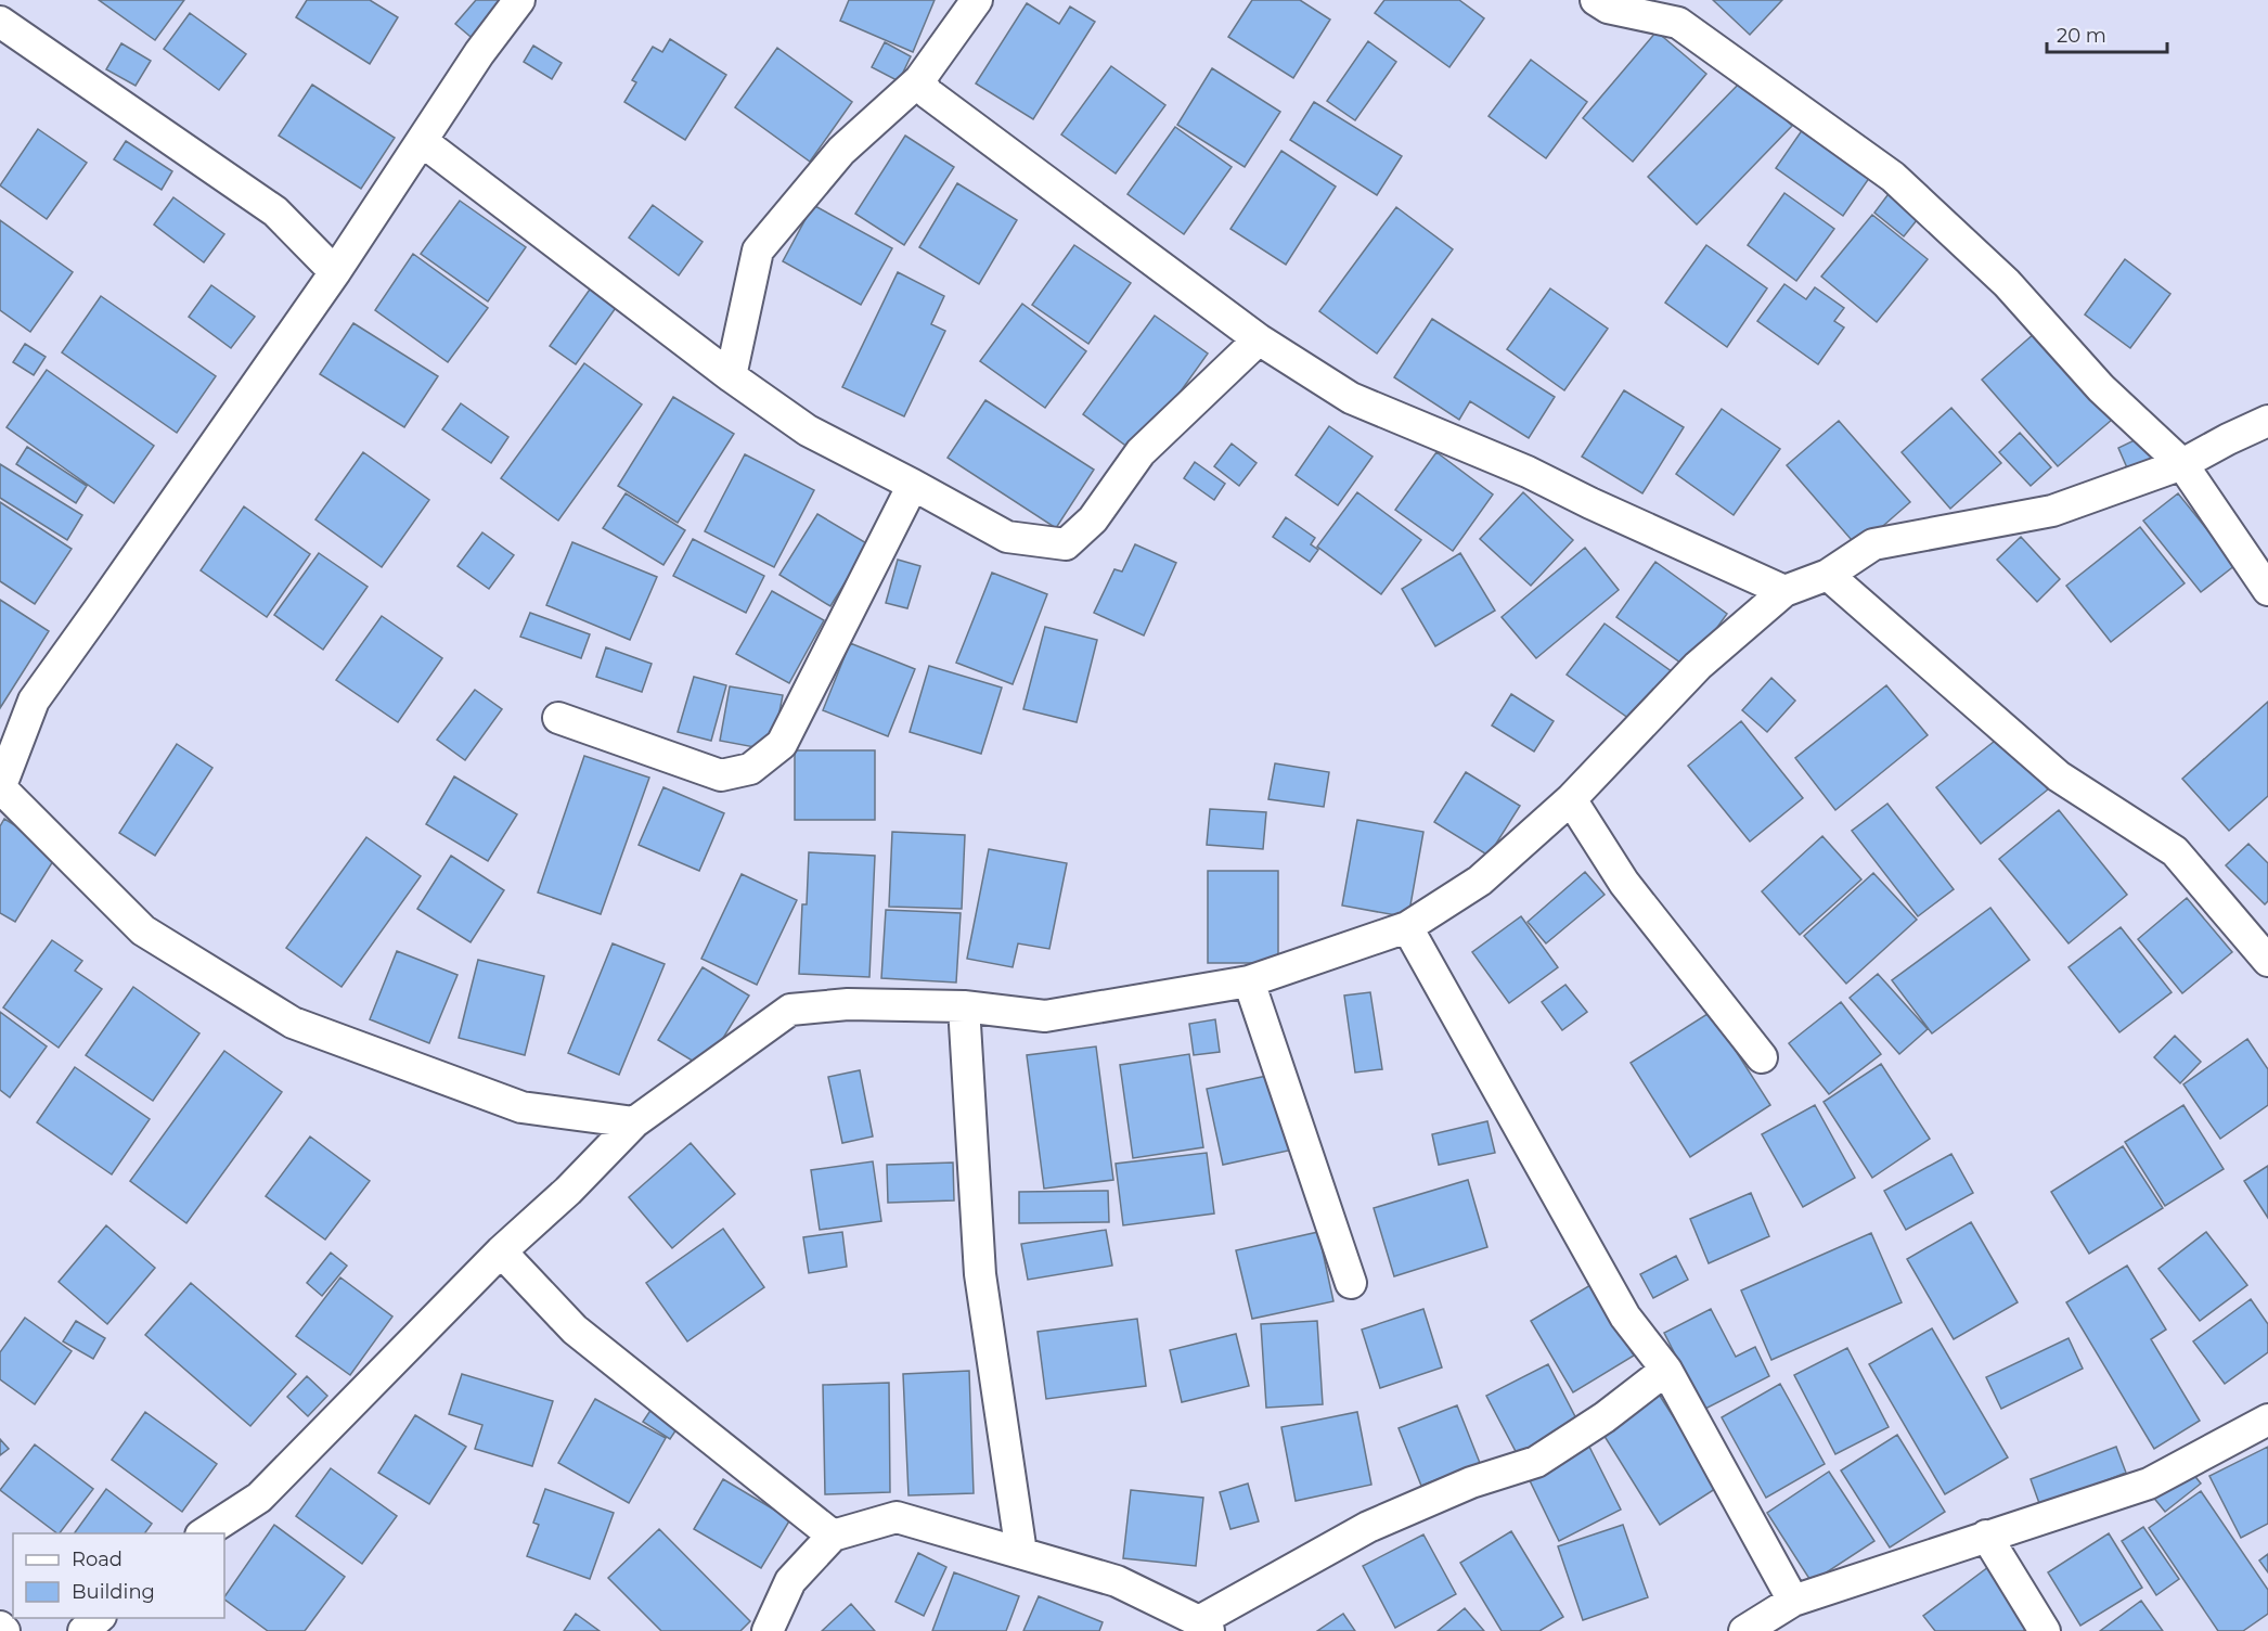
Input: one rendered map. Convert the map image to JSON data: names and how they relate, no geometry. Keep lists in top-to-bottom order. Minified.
{"legend":["Road","Building"],"scale_bar":"20 m"}
